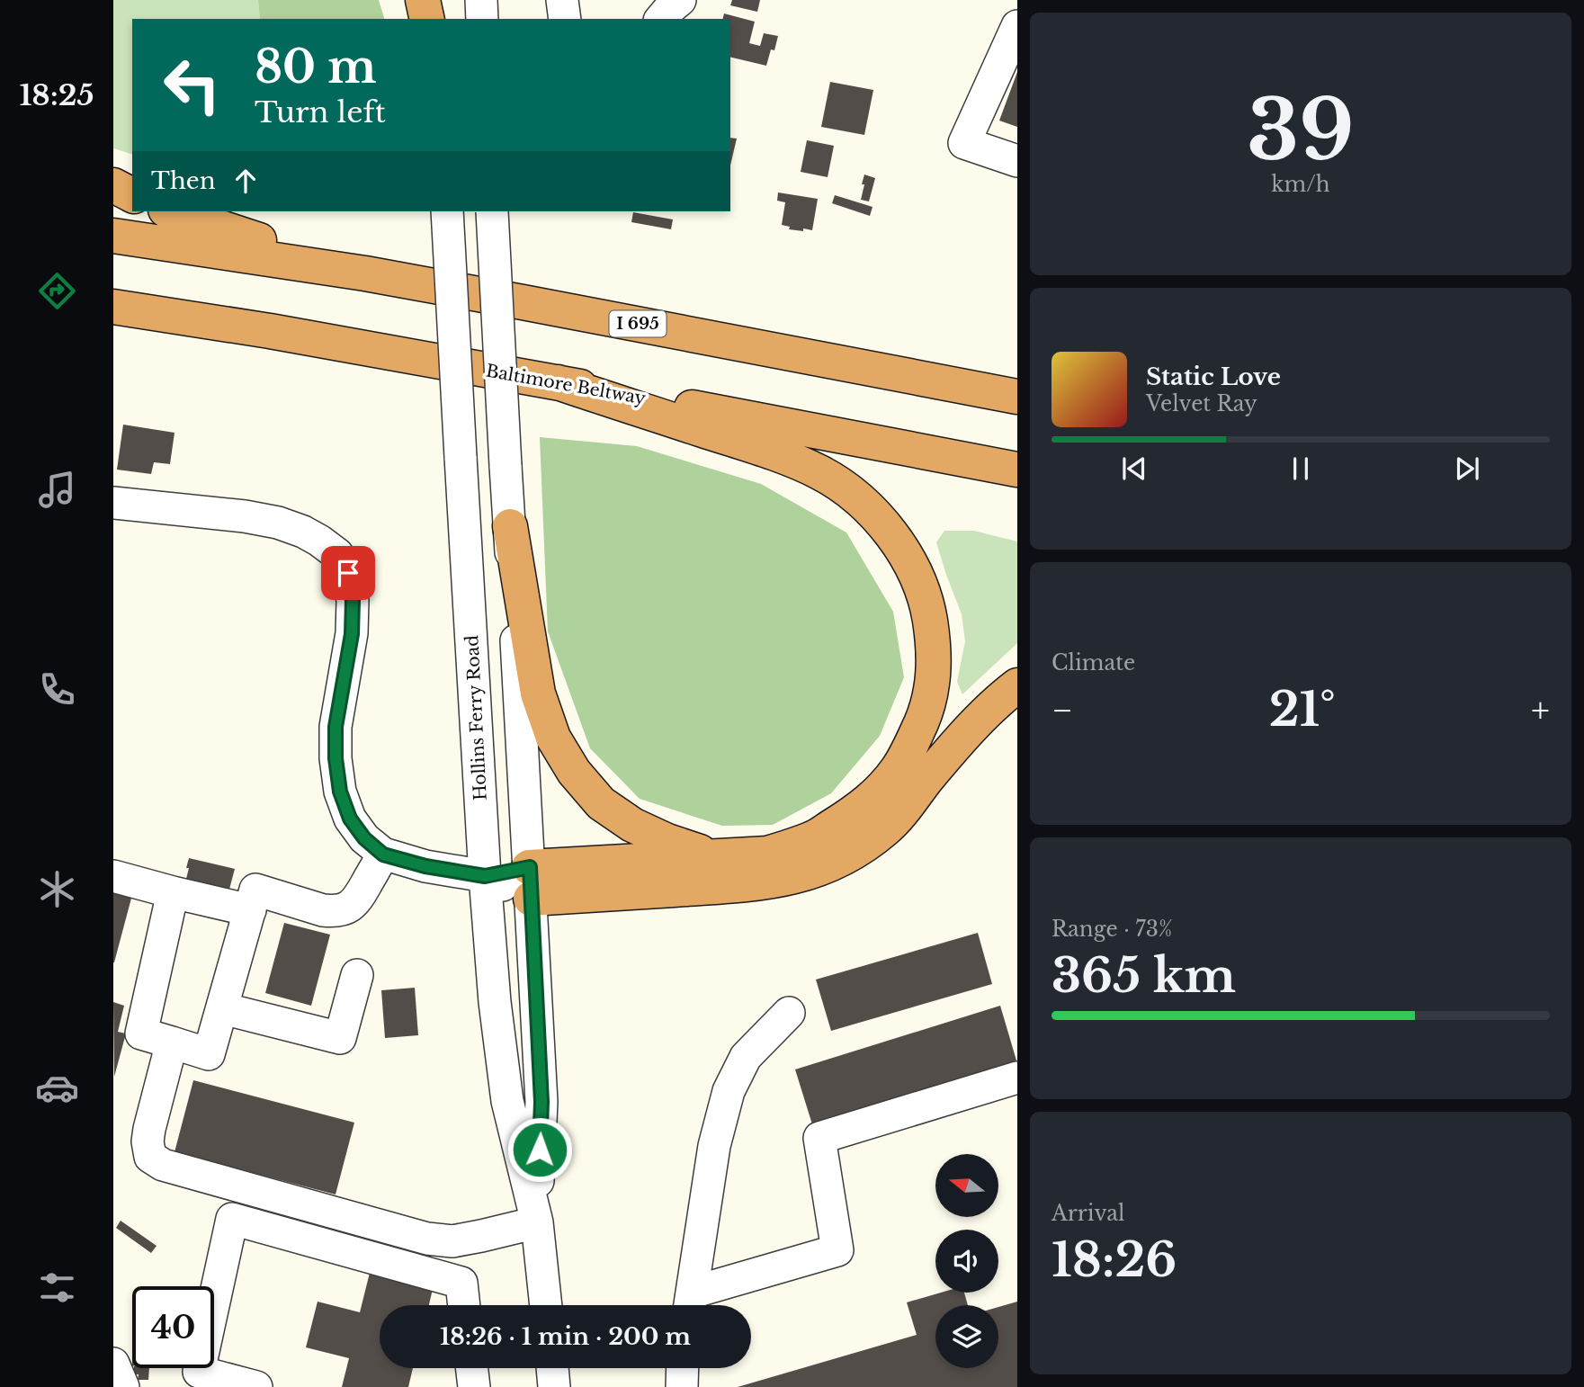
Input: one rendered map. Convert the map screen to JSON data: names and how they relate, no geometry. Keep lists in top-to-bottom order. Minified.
{"streets":{"highway":["I 695","Baltimore Beltway"],"street":["Hollins Ferry Road"]},"north":"left","page":{"tabs":"18:25","tile":[["39","km/h"],"Climate",["Range · 73%","365 km"],["Arrival","18:26"]],"turn":["80 m","Turn left"],"then":"Then","song":["Static Love","Velvet Ray"],"heat":["−","21°","+"],"limit":"40","trip":"18:26 · 1 min · 200 m"}}
